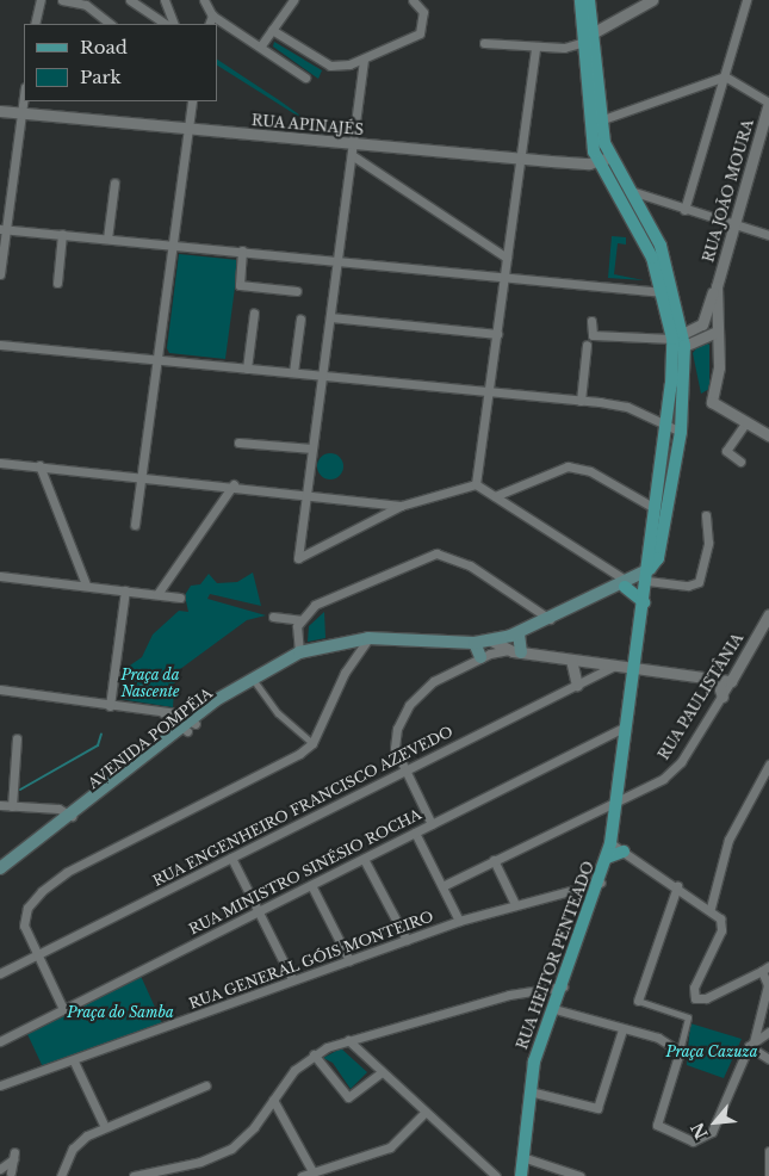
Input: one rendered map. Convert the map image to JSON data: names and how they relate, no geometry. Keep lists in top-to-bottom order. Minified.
{"streets":{"main road":["AVENIDA POMPÉIA","RUA HEITOR PENTEADO"],"street":["RUA APINAJÉS","RUA JOÃO MOURA","RUA PAULISTÂNIA","RUA ENGENHEIRO FRANCISCO AZEVEDO","RUA MINISTRO SINÉSIO ROCHA","RUA GENERAL GÓIS MONTEIRO"]},"crossings":[["RUA APINAJÉS","RUA HEITOR PENTEADO"],["RUA JOÃO MOURA","RUA HEITOR PENTEADO"],["RUA PAULISTÂNIA","RUA HEITOR PENTEADO"],["AVENIDA POMPÉIA","RUA HEITOR PENTEADO"],["RUA MINISTRO SINÉSIO ROCHA","RUA HEITOR PENTEADO"],["RUA HEITOR PENTEADO","RUA GENERAL GÓIS MONTEIRO"]],"parks":["Praça da Nascente","Praça do Samba","Praça Cazuza"],"legend":["Road","Park"],"north":"bottom left"}
